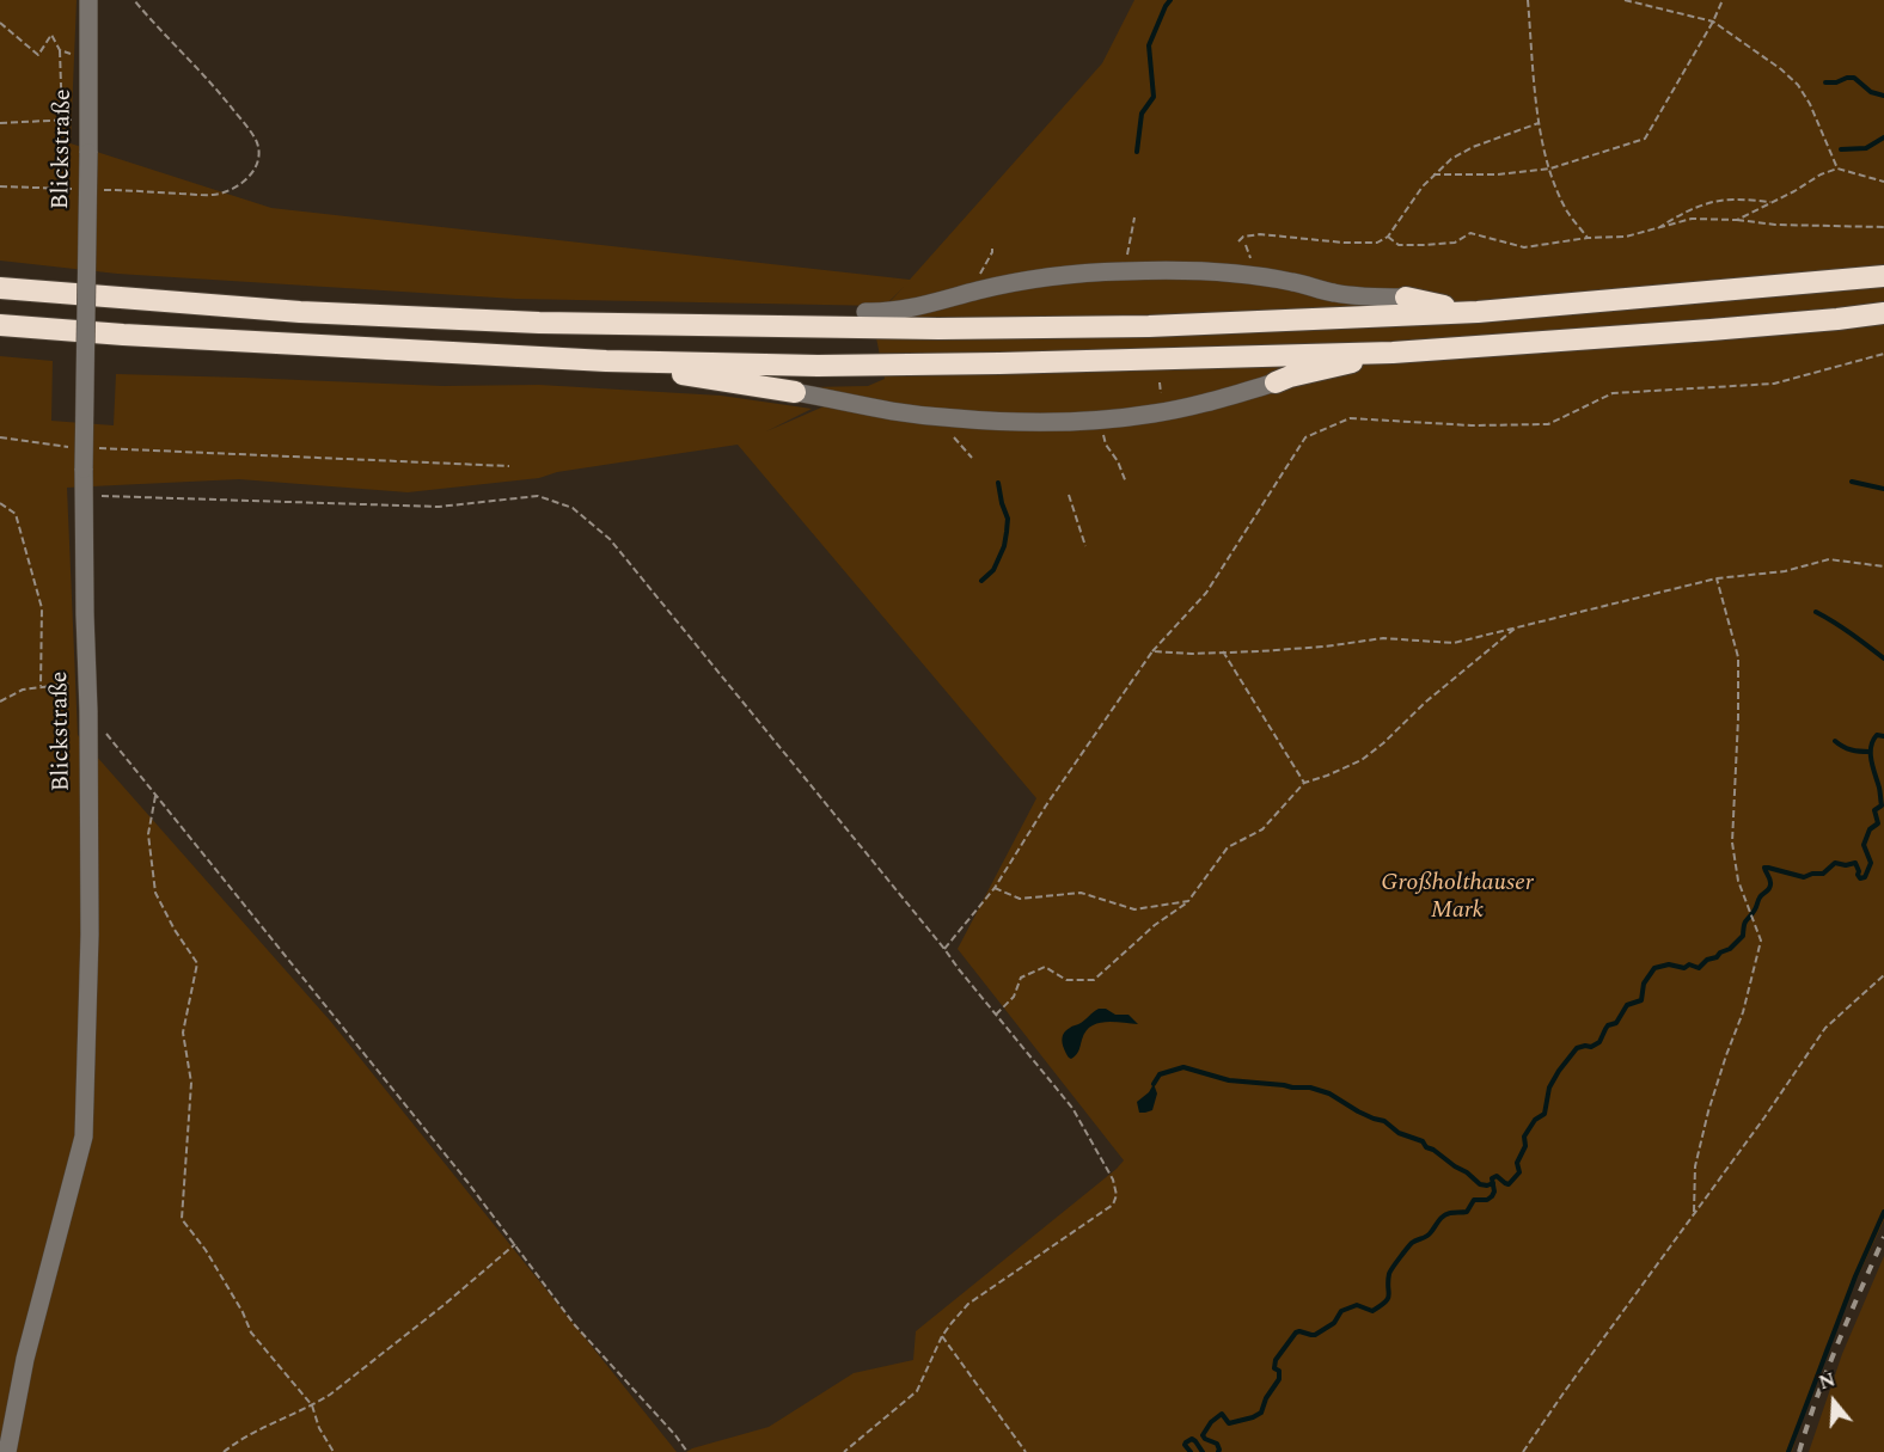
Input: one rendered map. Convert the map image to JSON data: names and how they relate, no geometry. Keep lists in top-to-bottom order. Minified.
{"streets":{"street":["Blickstraße"]},"parks":["Großholthauser Mark"],"north":"top"}
